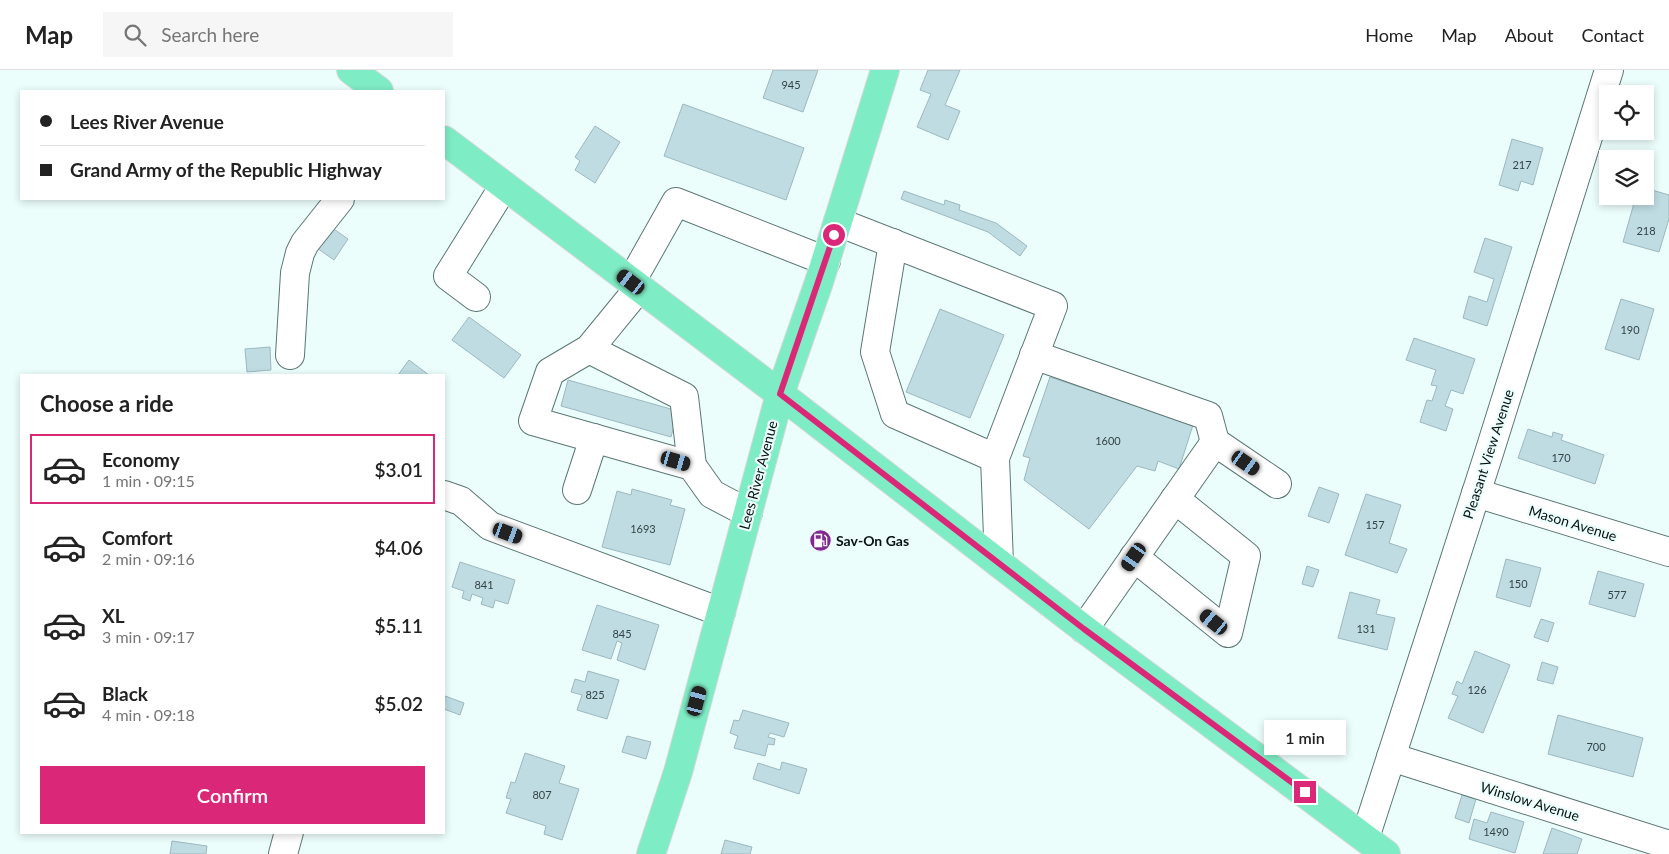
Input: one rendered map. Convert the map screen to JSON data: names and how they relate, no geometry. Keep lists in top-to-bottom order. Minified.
{"streets":{"main road":["Lees River Avenue"],"street":["Pleasant View Avenue","Mason Avenue","Winslow Avenue"]},"crossings":[["Pleasant View Avenue","Mason Avenue"],["Pleasant View Avenue","Winslow Avenue"]],"places":{"fuel station":["Sav-On Gas"]},"house_numbers":["945","217","218","190","1600","170","157","1693","150","841","577","131","845","126","825","700","807","1490"],"page":{"header":"Map","search":"Search here","nav":["Home","Map","About","Contact"],"banner":["Lees River Avenue","Grand Army of the Republic Highway"],"heading":"Choose a ride","list":[{"name":"Economy","note":"1 min · 09:15","value":"$3.01"},{"name":"Comfort","note":"2 min · 09:16","value":"$4.06"},{"name":"XL","note":"3 min · 09:17","value":"$5.11"},{"name":"Black","note":"4 min · 09:18","value":"$5.02"}],"bubble":"1 min","buttons":"Confirm"}}
